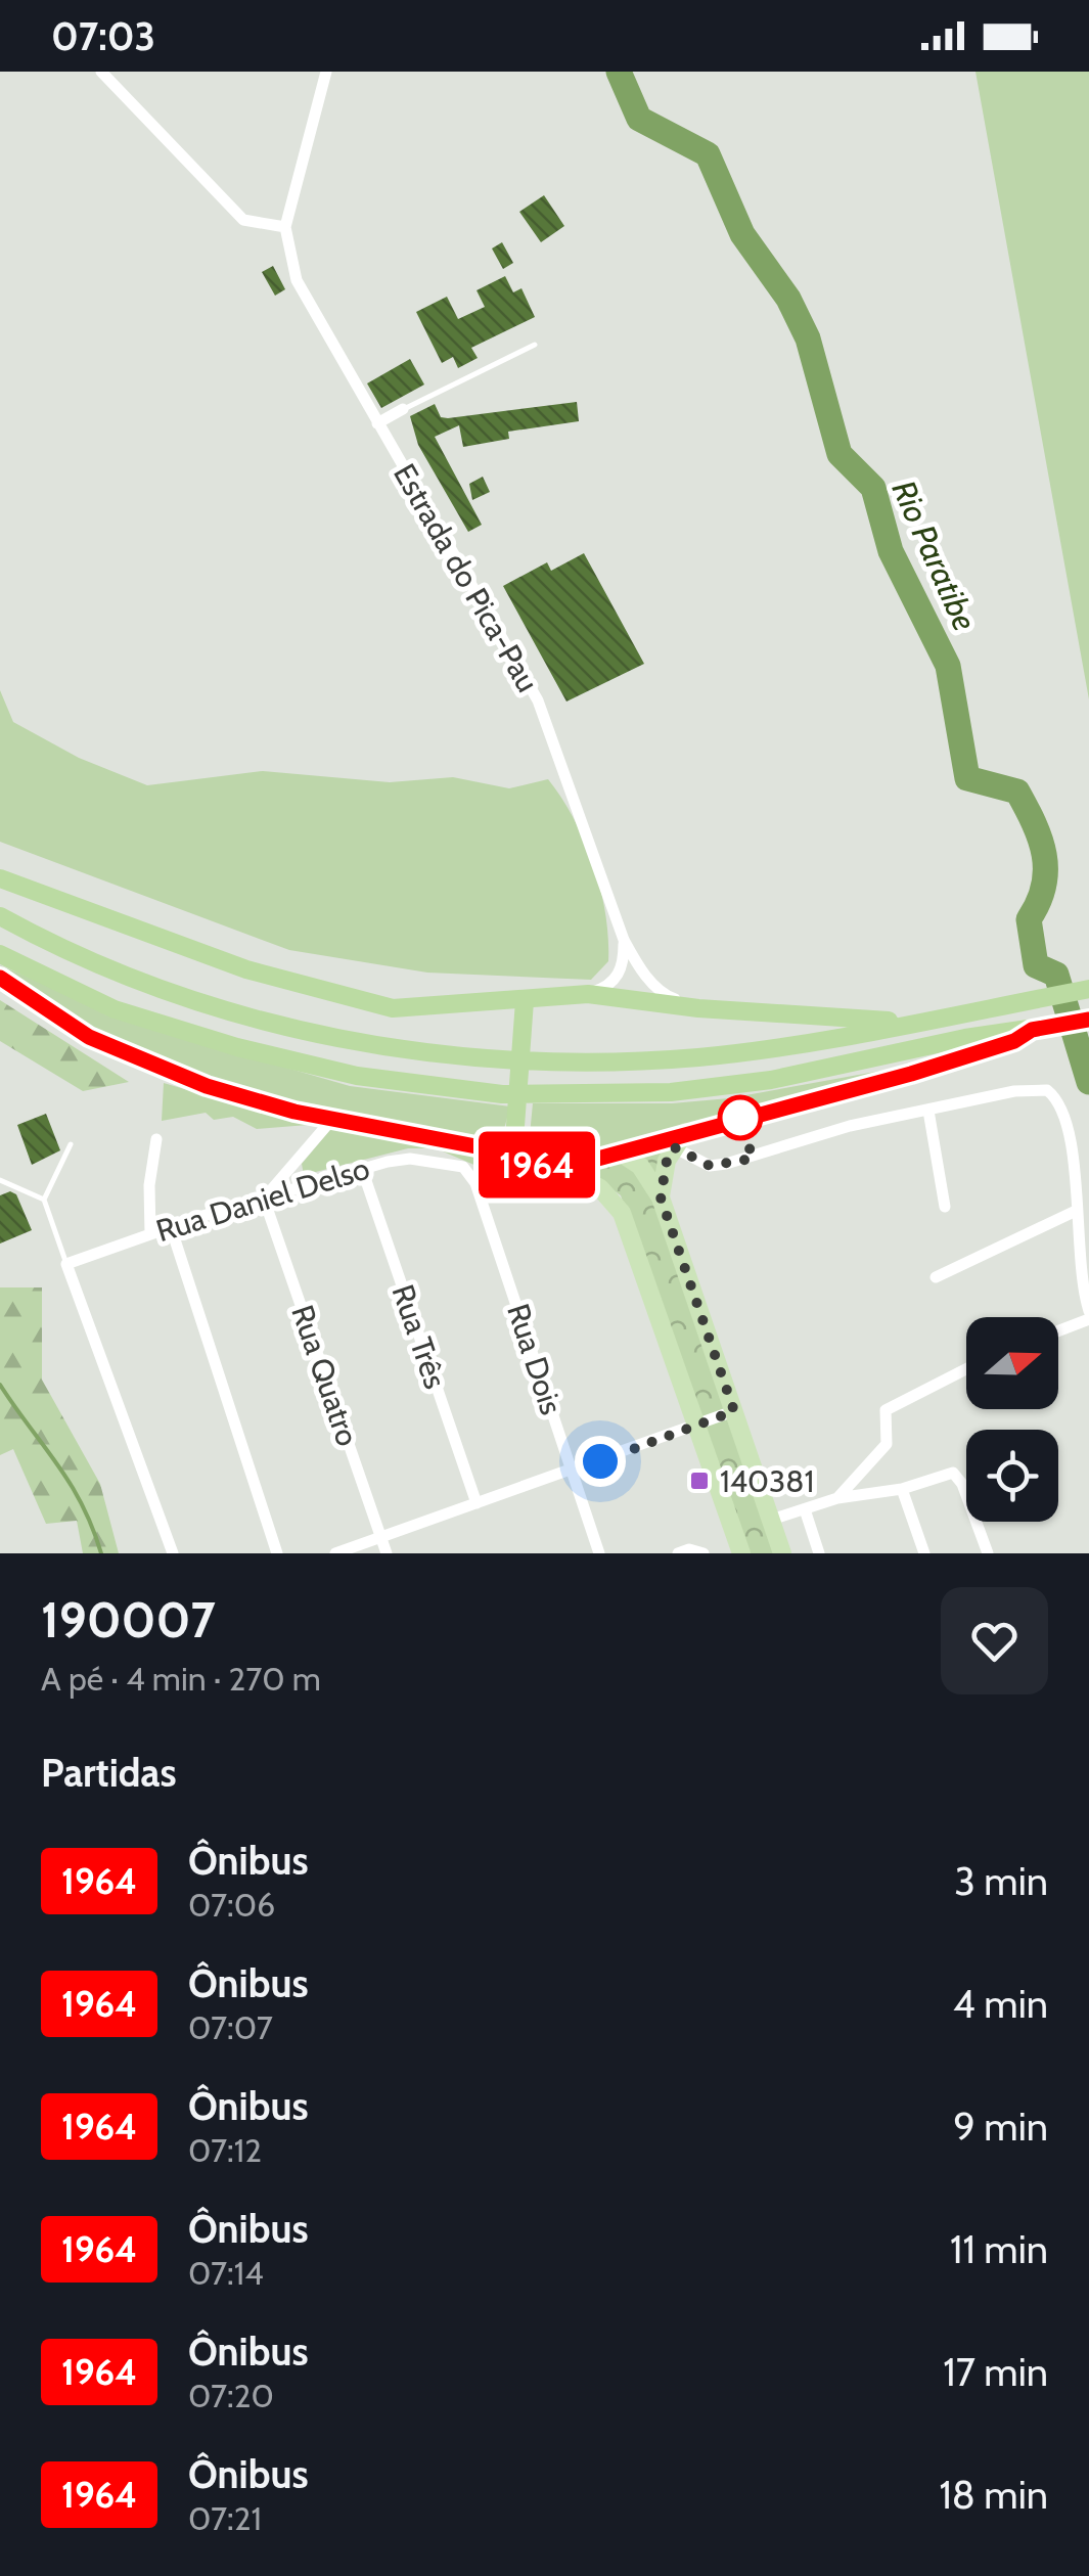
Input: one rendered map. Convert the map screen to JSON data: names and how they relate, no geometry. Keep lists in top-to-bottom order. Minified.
{"streets":{"street":["Estrada do Pica-Pau","Rua Daniel Delso","Rua Três","Rua Dois","Rua Quatro"]},"crossings":[["Rua Daniel Delso","Rua Três"],["Rua Daniel Delso","Rua Dois"],["Rua Daniel Delso","Rua Quatro"]],"water":["Rio Paratibe"],"places":{"transit":["140381"]},"lines":["bus line 1964"],"north":"right","page":{"status":"07:03","on_map":"1964","heading":[["190007","A pé · 4 min · 270 m"],"Partidas"],"list":[{"mark":"1964","name":"Ônibus","note":"07:06","value":"3 min"},{"mark":"1964","name":"Ônibus","note":"07:07","value":"4 min"},{"mark":"1964","name":"Ônibus","note":"07:12","value":"9 min"},{"mark":"1964","name":"Ônibus","note":"07:14","value":"11 min"},{"mark":"1964","name":"Ônibus","note":"07:20","value":"17 min"},{"mark":"1964","name":"Ônibus","note":"07:21","value":"18 min"}]}}
